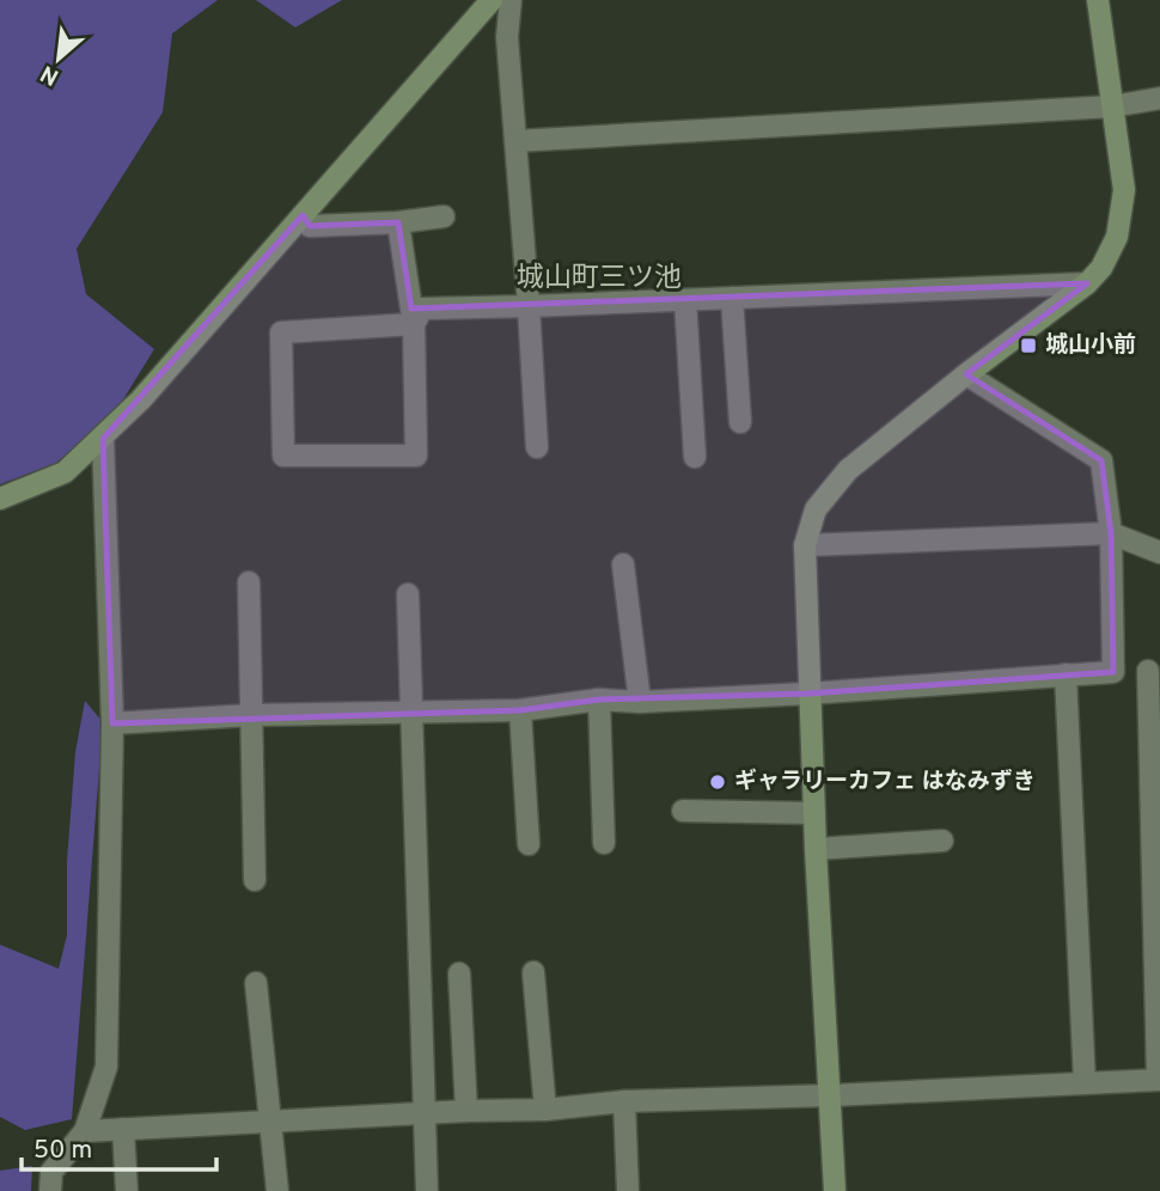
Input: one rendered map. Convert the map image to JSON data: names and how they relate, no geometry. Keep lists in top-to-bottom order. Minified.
{"districts":["城山町三ツ池"],"places":{"transit":["城山小前"],"other":["ギャラリーカフェ はなみずき"]},"scale_bar":"50 m","north":"bottom left"}
